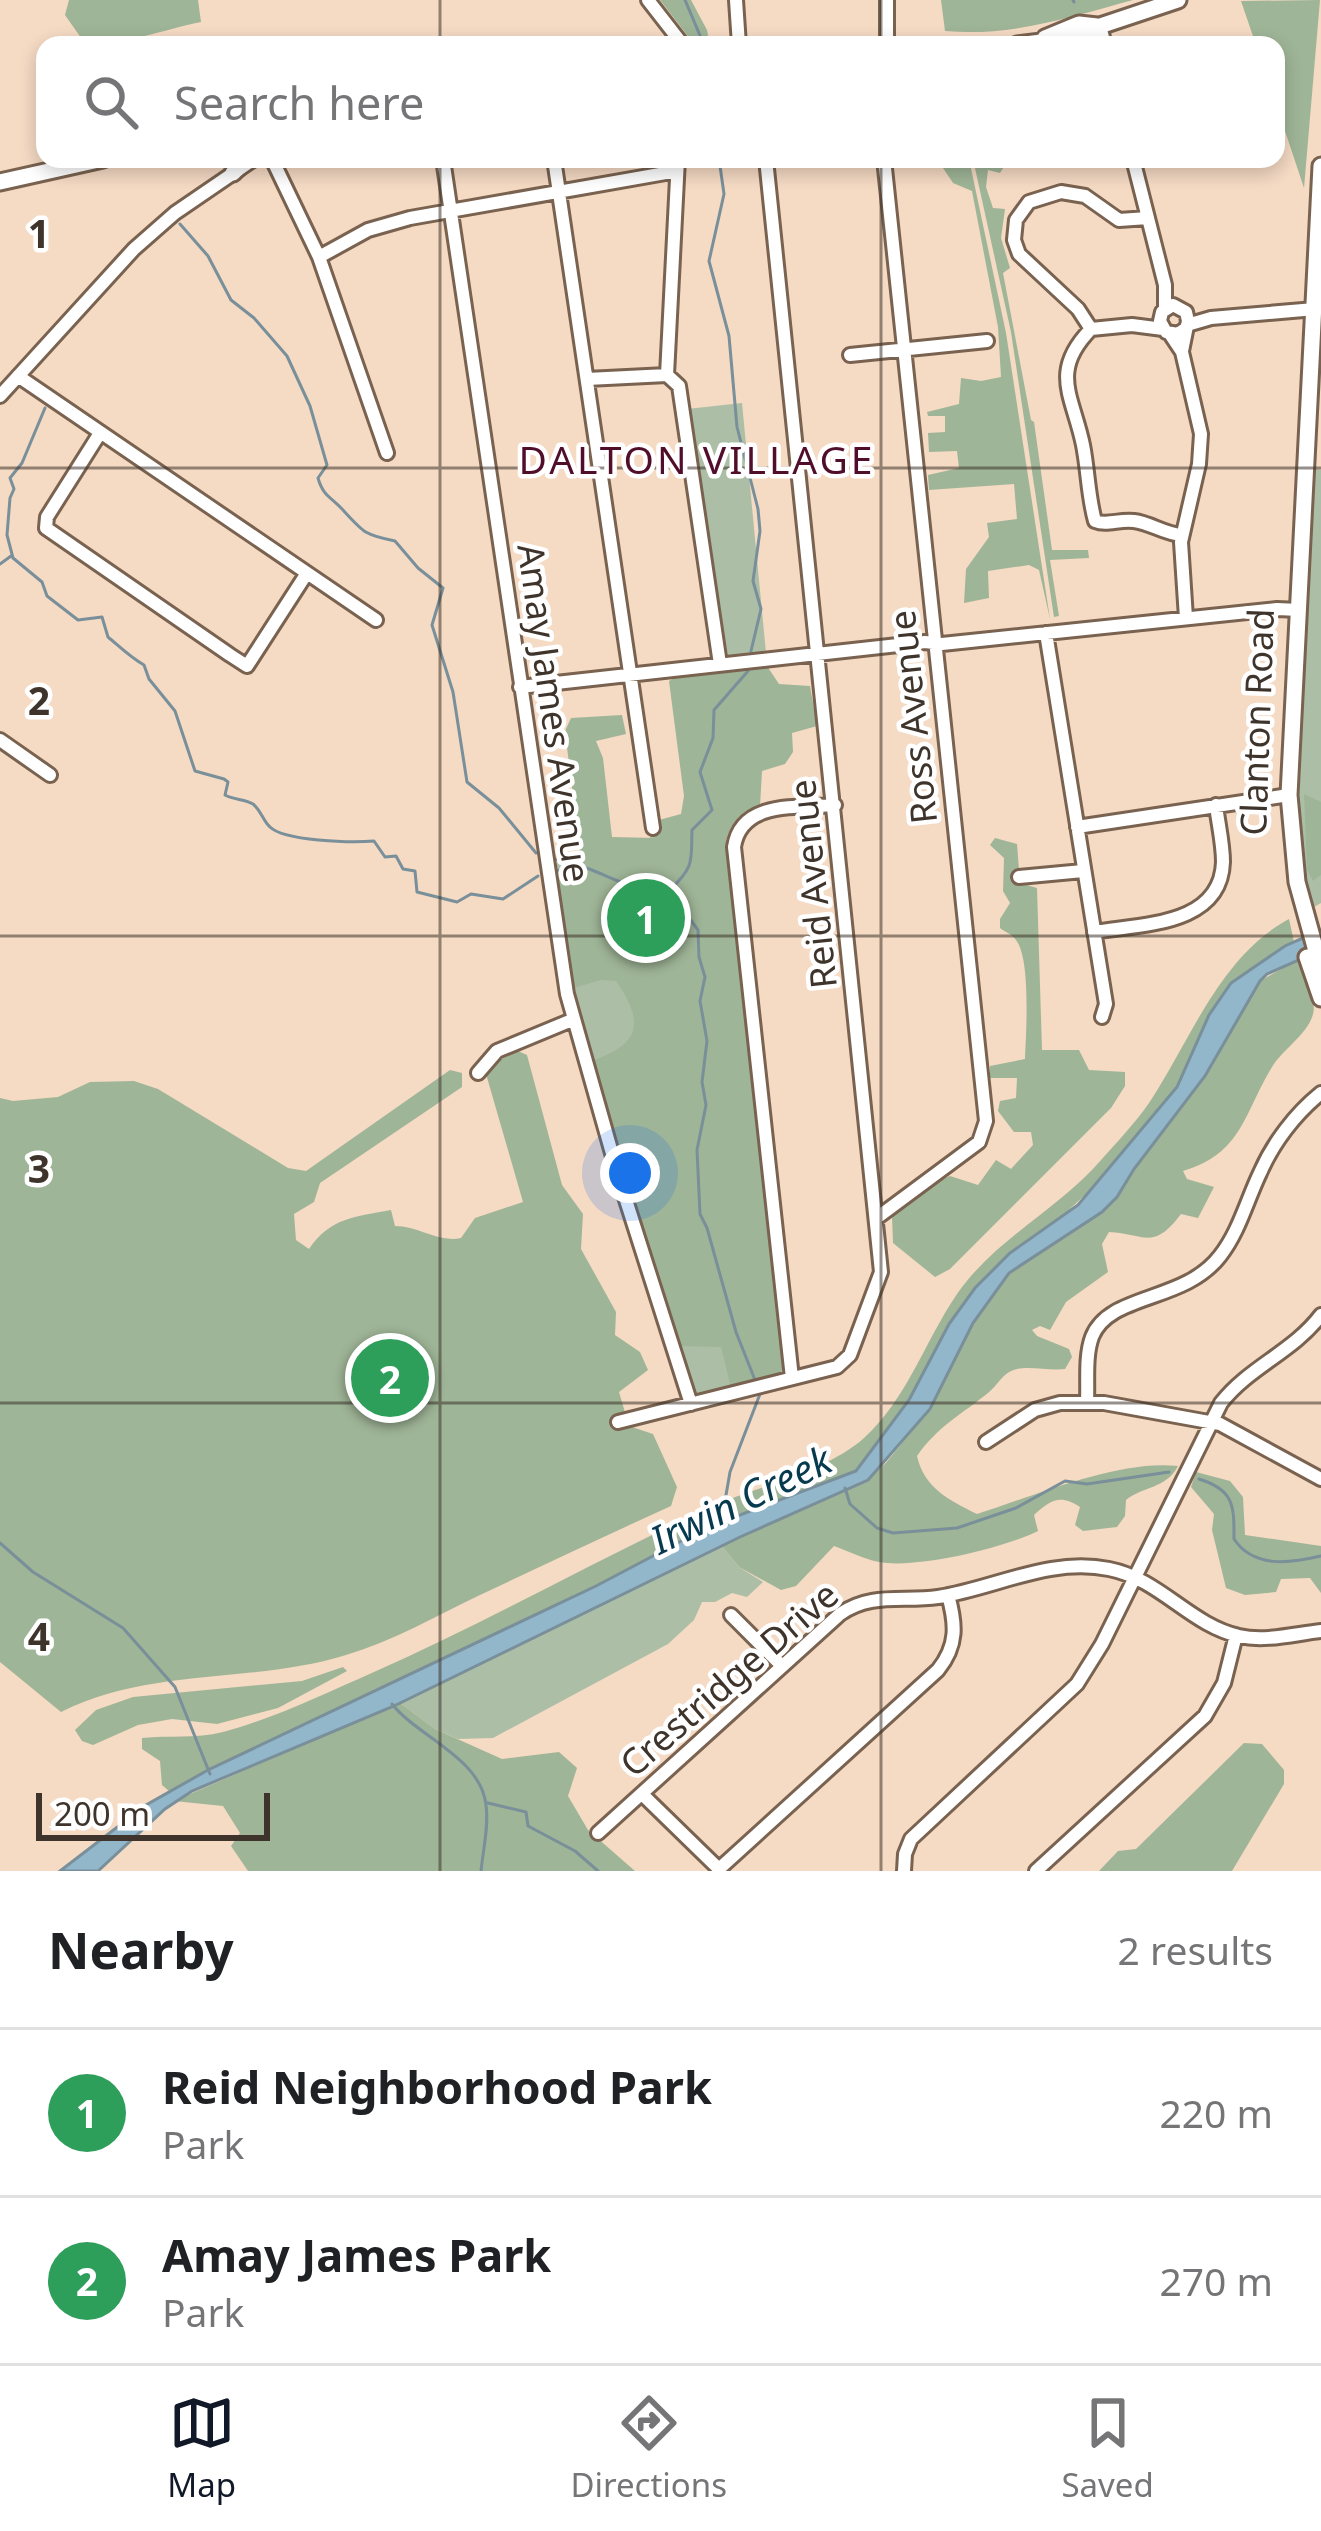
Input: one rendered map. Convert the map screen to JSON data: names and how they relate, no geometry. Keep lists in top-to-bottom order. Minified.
{"streets":{"main road":["Clanton Road"],"street":["Amay James Avenue","Ross Avenue","Reid Avenue","Crestridge Drive"]},"crossings":[["Amay James Avenue","Reid Avenue"],["Ross Avenue","Reid Avenue"]],"districts":["DALTON VILLAGE"],"water":["Irwin Creek"],"scale_bar":"200 m","page":{"search":"Search here","pins":["1","2"],"scale":"200 m","heading":["Nearby","2 results"],"list":[{"mark":"1","name":"Reid Neighborhood Park","note":"Park","value":"220 m"},{"mark":"2","name":"Amay James Park","note":"Park","value":"270 m"}],"nav":["Map","Directions","Saved"]},"grid":{"rows":["1","2","3","4"]}}
